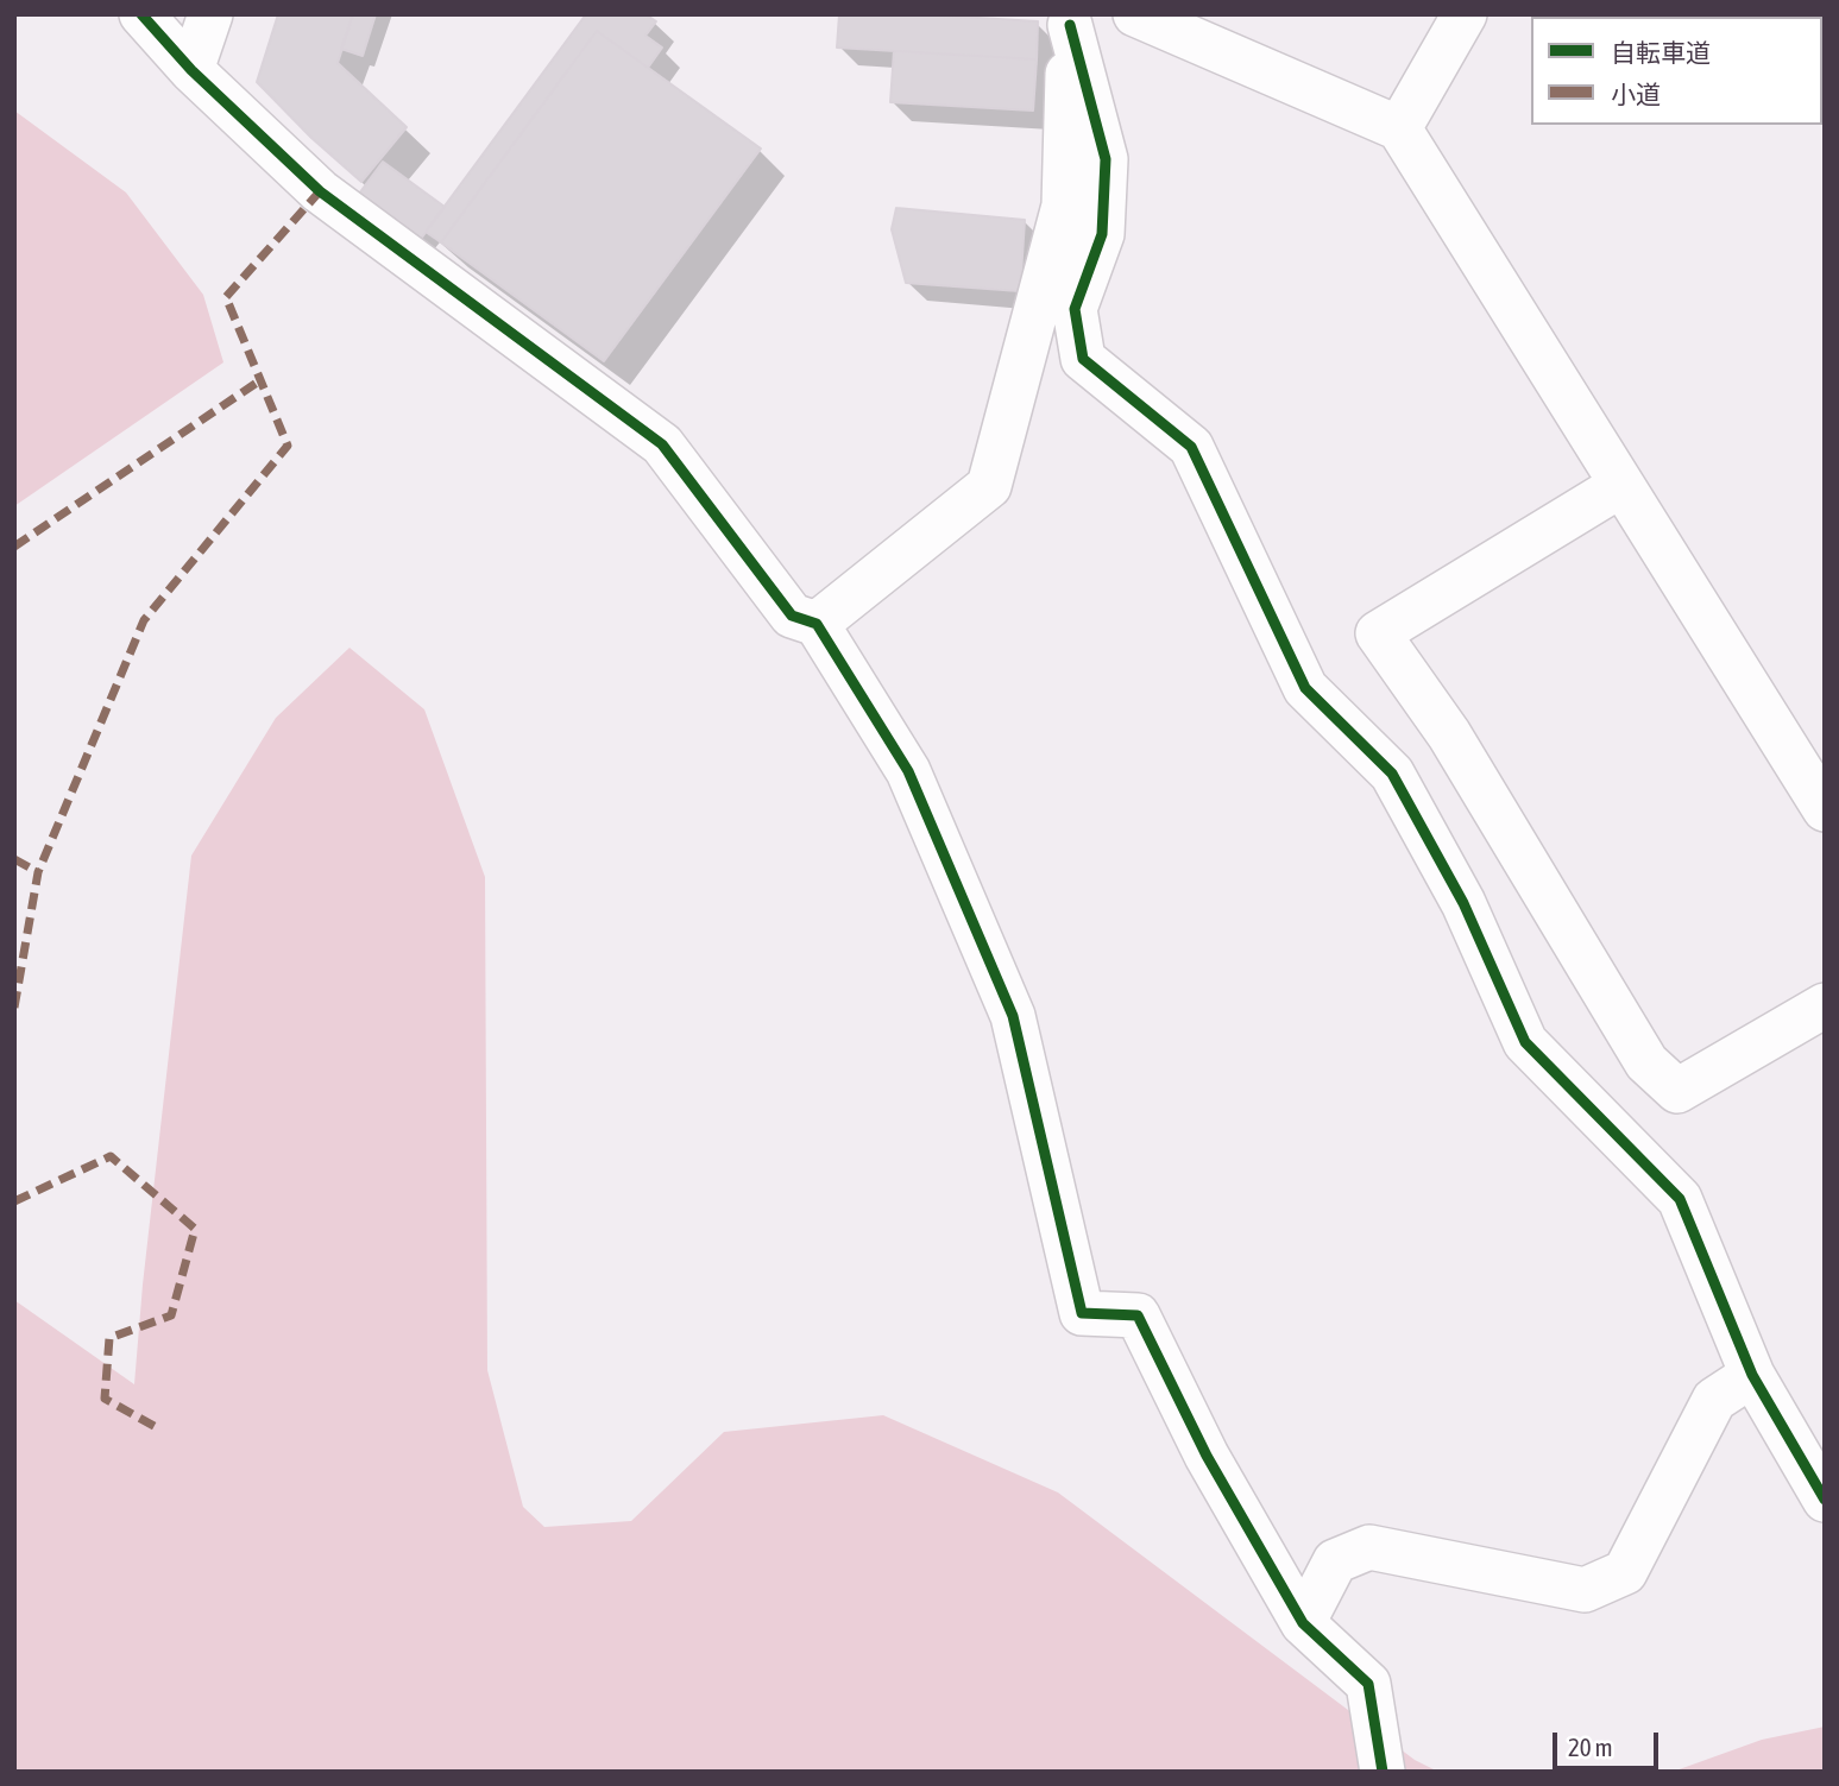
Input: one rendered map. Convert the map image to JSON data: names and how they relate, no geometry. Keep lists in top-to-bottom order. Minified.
{"legend":["自転車道","小道"],"scale_bar":"20 m"}
